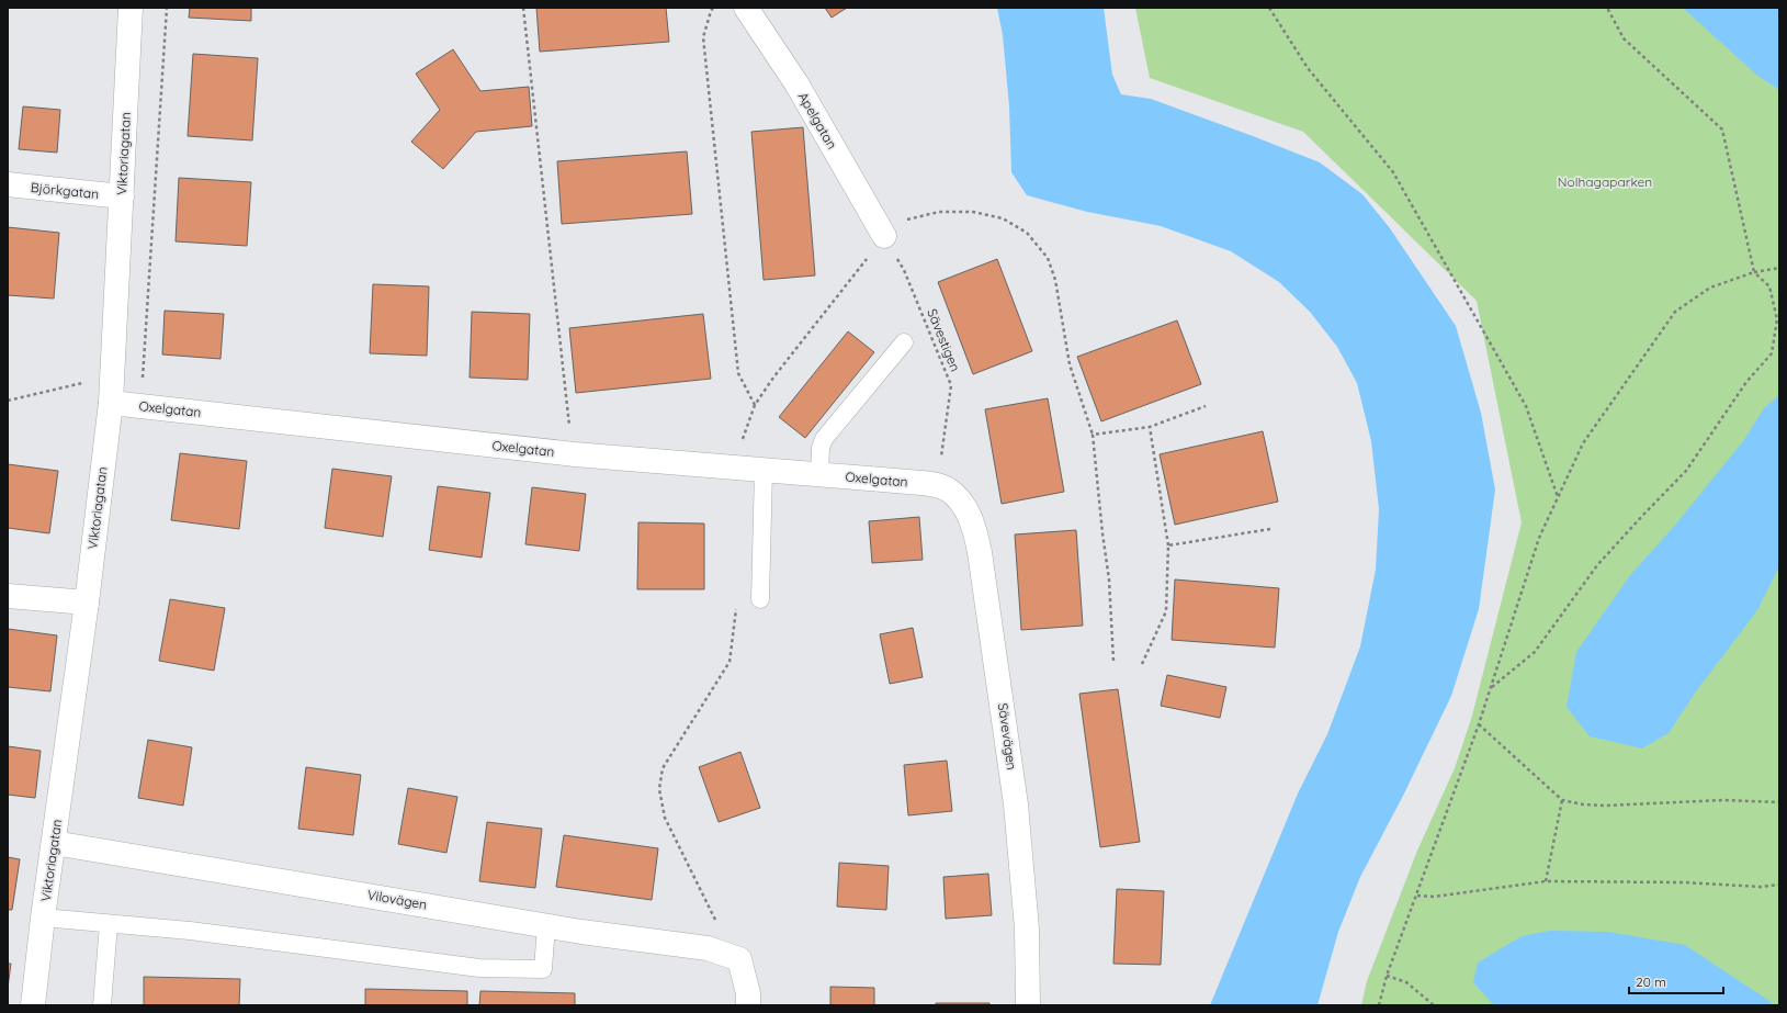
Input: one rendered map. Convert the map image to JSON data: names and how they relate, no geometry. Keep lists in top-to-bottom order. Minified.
{"streets":{"street":["Apelgatan","Viktoriagatan","Björkgatan","Oxelgatan","Sävevägen","Vilovägen"],"path":["Sävestigen"]},"crossings":[["Apelgatan","Sävestigen"],["Viktoriagatan","Björkgatan"],["Viktoriagatan","Oxelgatan"],["Viktoriagatan","Vilovägen"],["Sävestigen","Oxelgatan"],["Sävestigen","Sävevägen"],["Oxelgatan","Sävevägen"]],"parks":["Nolhagaparken"],"scale_bar":"20 m"}
